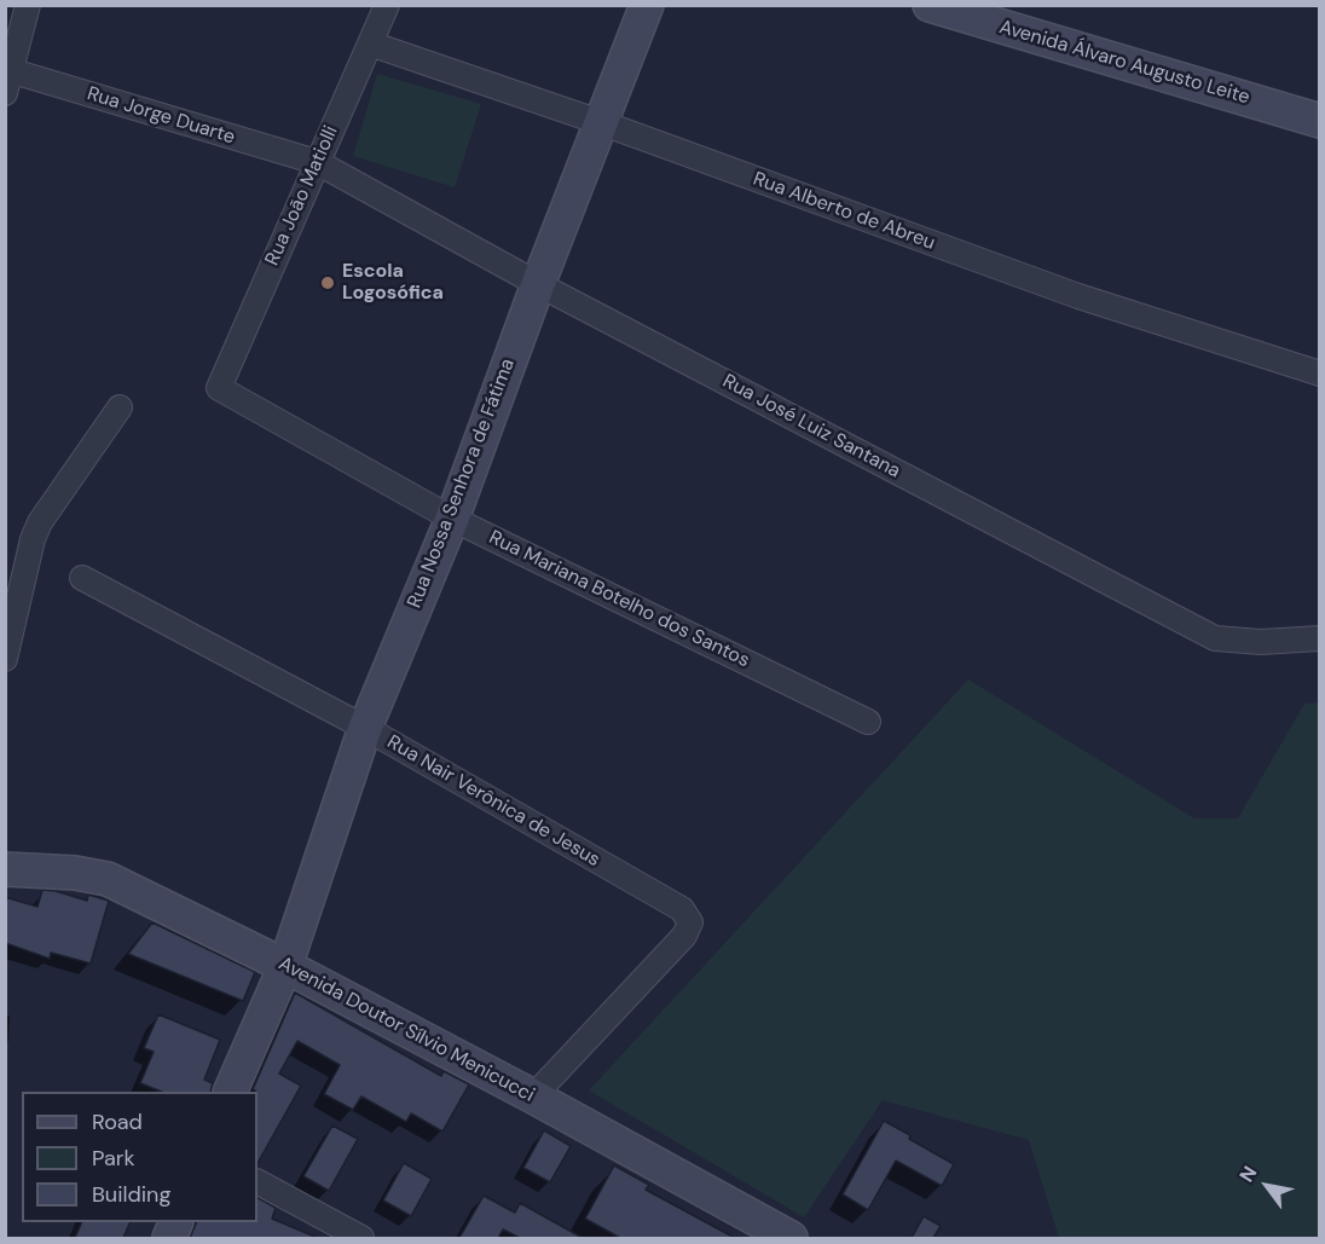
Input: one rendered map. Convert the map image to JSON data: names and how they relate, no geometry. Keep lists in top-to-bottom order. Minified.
{"streets":{"street":["Avenida Álvaro Augusto Leite","Rua Jorge Duarte","Rua João Matiolli","Rua Alberto de Abreu","Rua José Luiz Santana","Rua Nossa Senhora de Fátima","Rua Mariana Botelho dos Santos","Rua Nair Verônica de Jesus","Avenida Doutor Sílvio Menicucci"]},"crossings":[["Rua Jorge Duarte","Rua João Matiolli"],["Rua Jorge Duarte","Rua José Luiz Santana"],["Rua João Matiolli","Rua Alberto de Abreu"],["Rua João Matiolli","Rua José Luiz Santana"],["Rua João Matiolli","Rua Mariana Botelho dos Santos"],["Rua Alberto de Abreu","Rua Nossa Senhora de Fátima"],["Rua José Luiz Santana","Rua Nossa Senhora de Fátima"],["Rua Nossa Senhora de Fátima","Rua Mariana Botelho dos Santos"],["Rua Nossa Senhora de Fátima","Rua Nair Verônica de Jesus"],["Rua Nossa Senhora de Fátima","Avenida Doutor Sílvio Menicucci"],["Rua Nair Verônica de Jesus","Avenida Doutor Sílvio Menicucci"]],"places":["Escola Logosófica"],"legend":["Road","Park","Building"],"north":"top left"}
